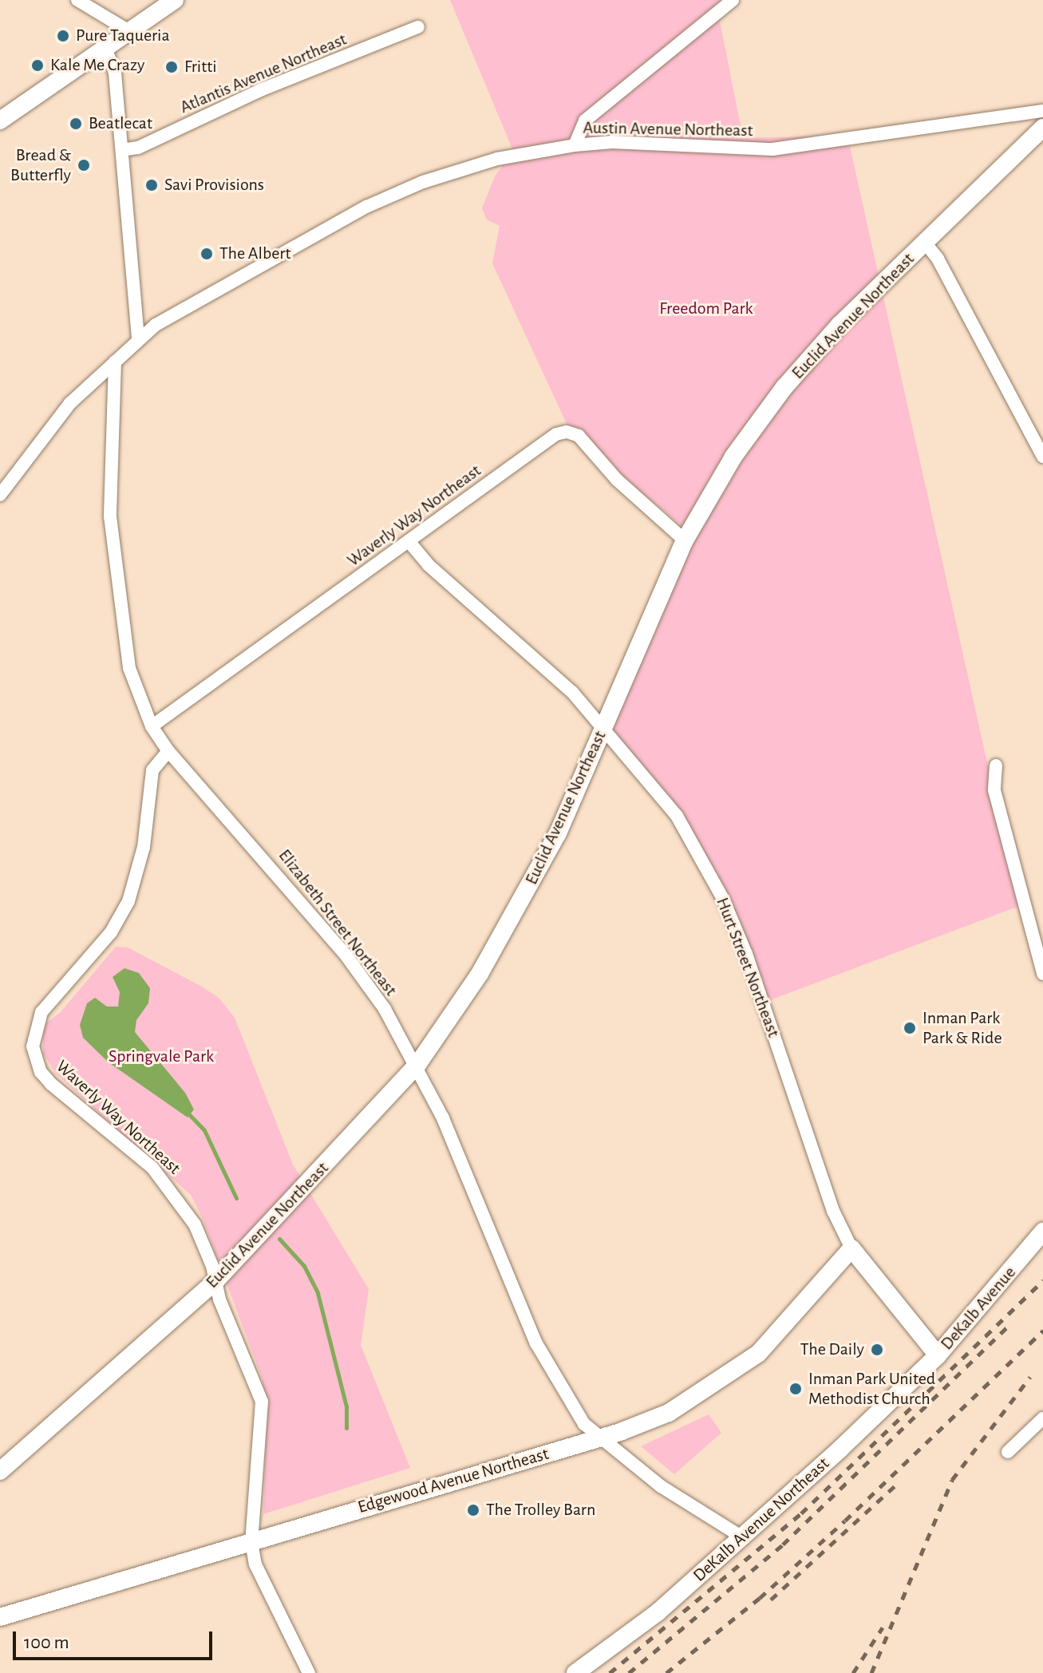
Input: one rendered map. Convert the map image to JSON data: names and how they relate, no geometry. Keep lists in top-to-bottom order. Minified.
{"streets":{"street":["Atlantis Avenue Northeast","Austin Avenue Northeast","Euclid Avenue Northeast","Waverly Way Northeast","Elizabeth Street Northeast","Hurt Street Northeast","DeKalb Avenue","Edgewood Avenue Northeast","DeKalb Avenue Northeast"]},"crossings":[["Austin Avenue Northeast","Elizabeth Street Northeast"],["Euclid Avenue Northeast","Waverly Way Northeast"],["Euclid Avenue Northeast","Elizabeth Street Northeast"],["Euclid Avenue Northeast","Hurt Street Northeast"],["Waverly Way Northeast","Elizabeth Street Northeast"],["Waverly Way Northeast","Hurt Street Northeast"],["Waverly Way Northeast","Edgewood Avenue Northeast"],["Elizabeth Street Northeast","Edgewood Avenue Northeast"],["Elizabeth Street Northeast","DeKalb Avenue Northeast"],["Hurt Street Northeast","DeKalb Avenue"],["Hurt Street Northeast","Edgewood Avenue Northeast"],["Hurt Street Northeast","DeKalb Avenue Northeast"],["DeKalb Avenue","DeKalb Avenue Northeast"]],"parks":["Freedom Park","Springvale Park"],"places":["Pure Taqueria","Kale Me Crazy","Fritti","Beatlecat","Bread & Butterfly","Savi Provisions","The Albert","Inman Park Park & Ride","The Daily","Inman Park United Methodist Church","The Trolley Barn"],"scale_bar":"100 m"}
